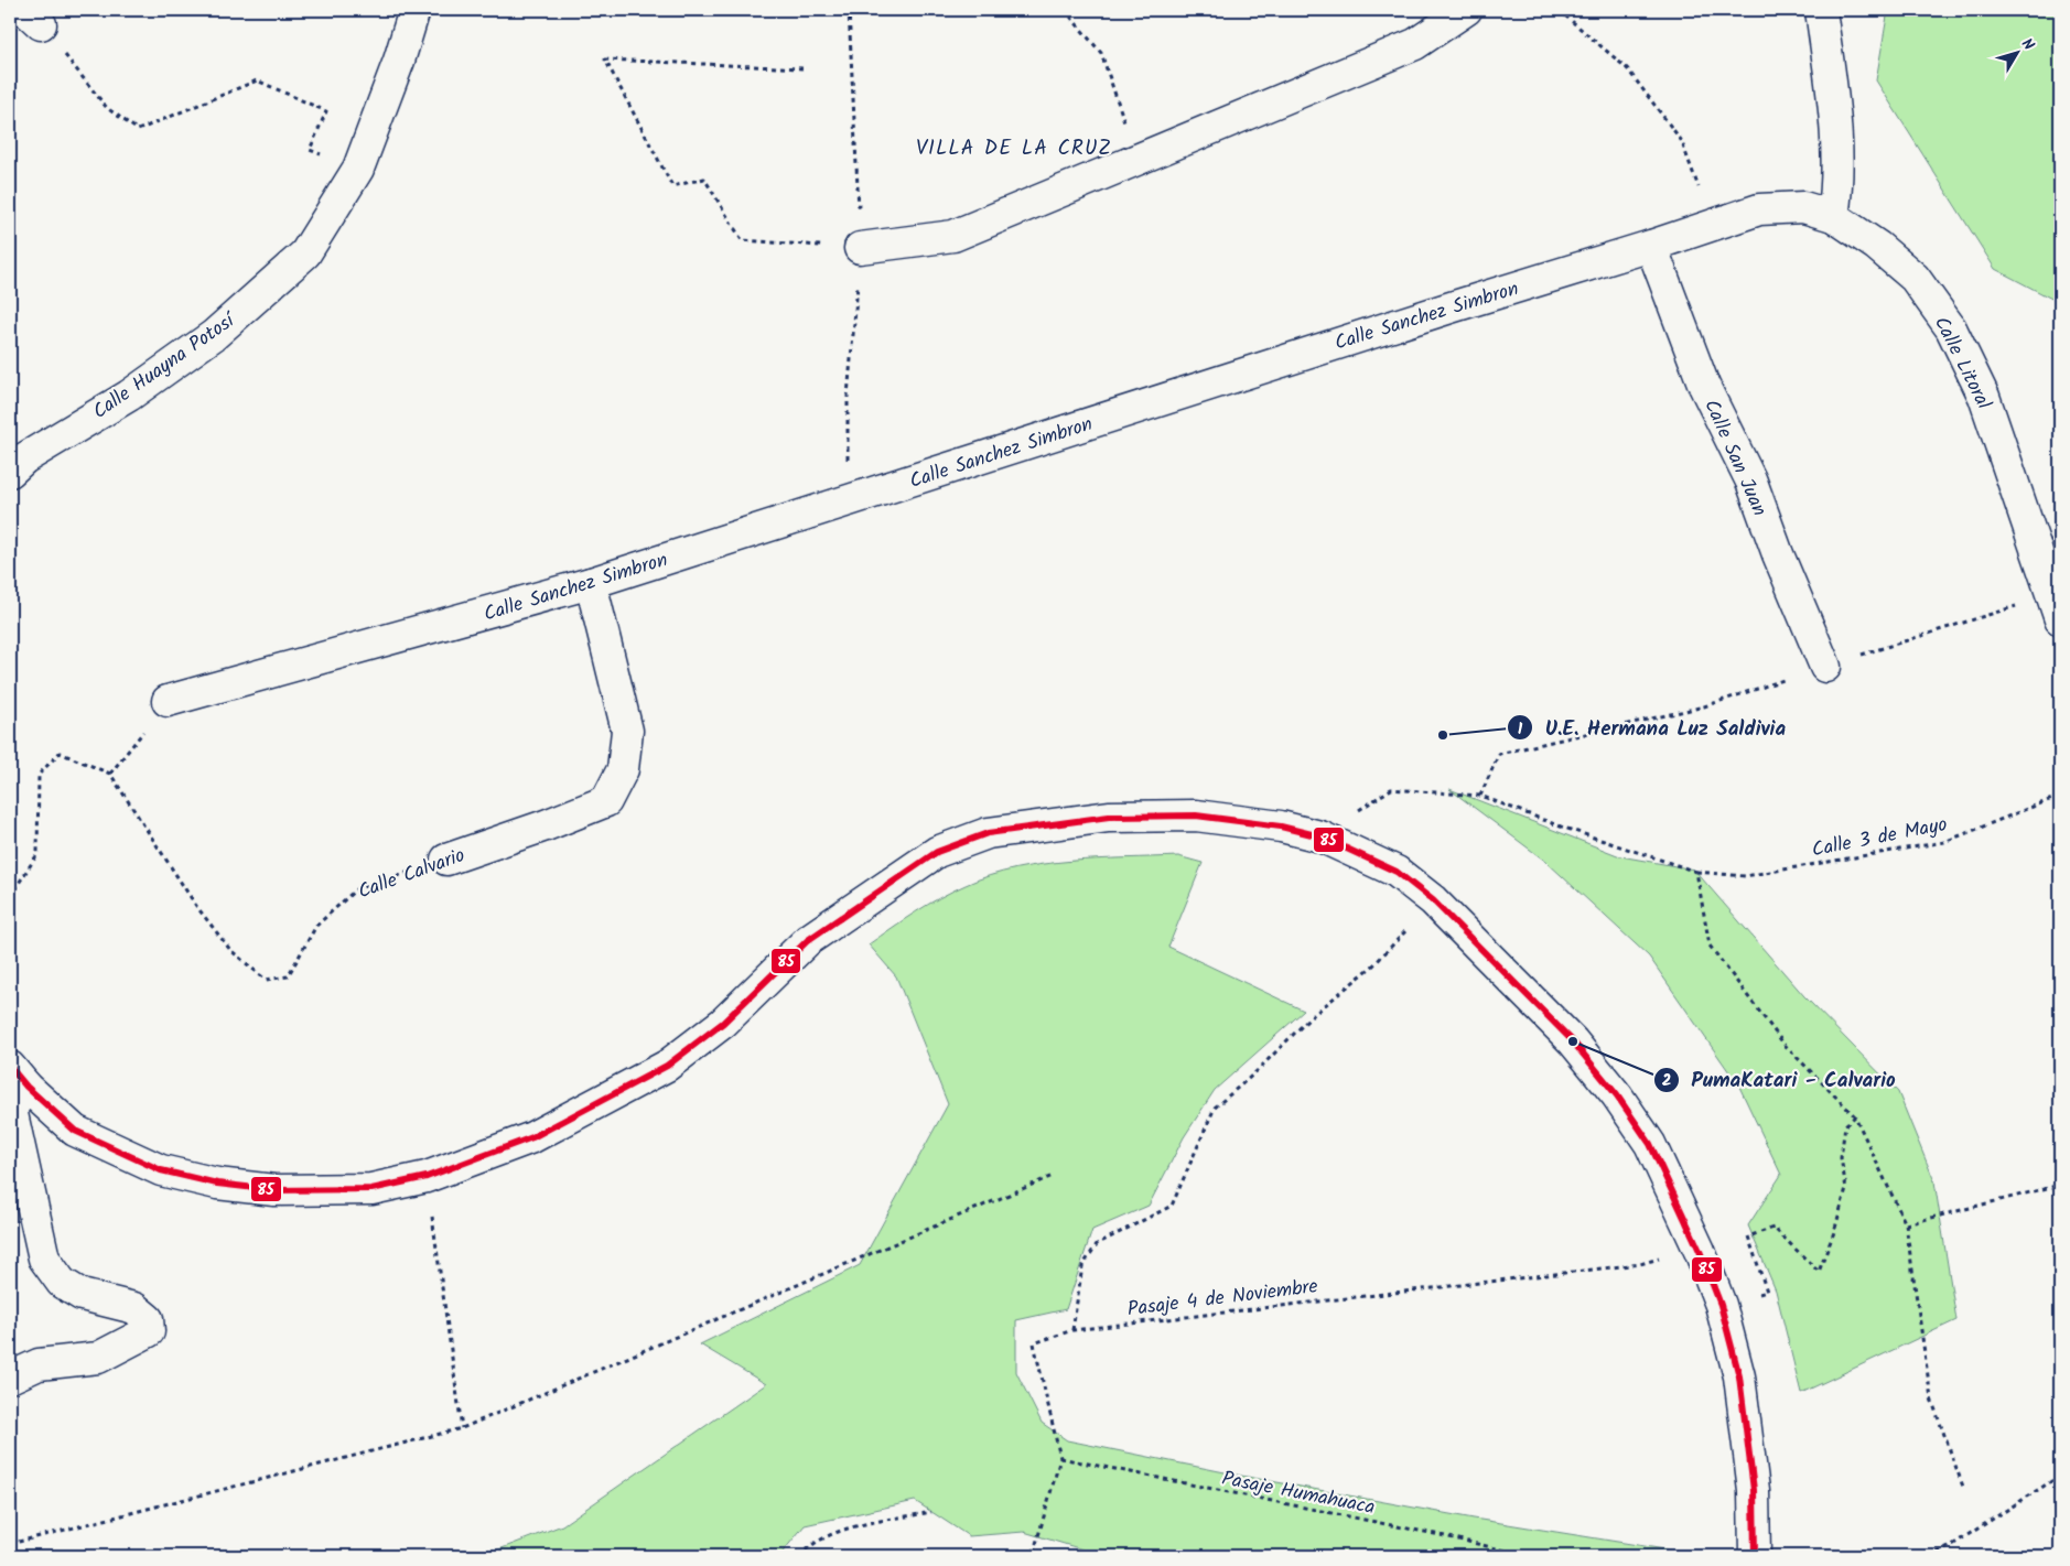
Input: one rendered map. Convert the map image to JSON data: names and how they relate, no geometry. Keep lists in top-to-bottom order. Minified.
{"streets":{"main road":["Calle Sanchez Simbron","Calle Litoral","Calle Huayna Potosí","Calle San Juan","Calle Calvario"],"path":["Calle 3 de Mayo","Pasaje 4 de Noviembre","Pasaje Humahuaca"]},"crossings":[["Calle Sanchez Simbron","Calle Litoral"],["Calle Sanchez Simbron","Calle San Juan"],["Calle Sanchez Simbron","Calle Calvario"],["Pasaje 4 de Noviembre","Pasaje Humahuaca"]],"districts":["VILLA DE LA CRUZ"],"places":["U.E. Hermana Luz Saldivia","PumaKatari - Calvario"],"lines":["transit line 85"],"north":"top right"}
